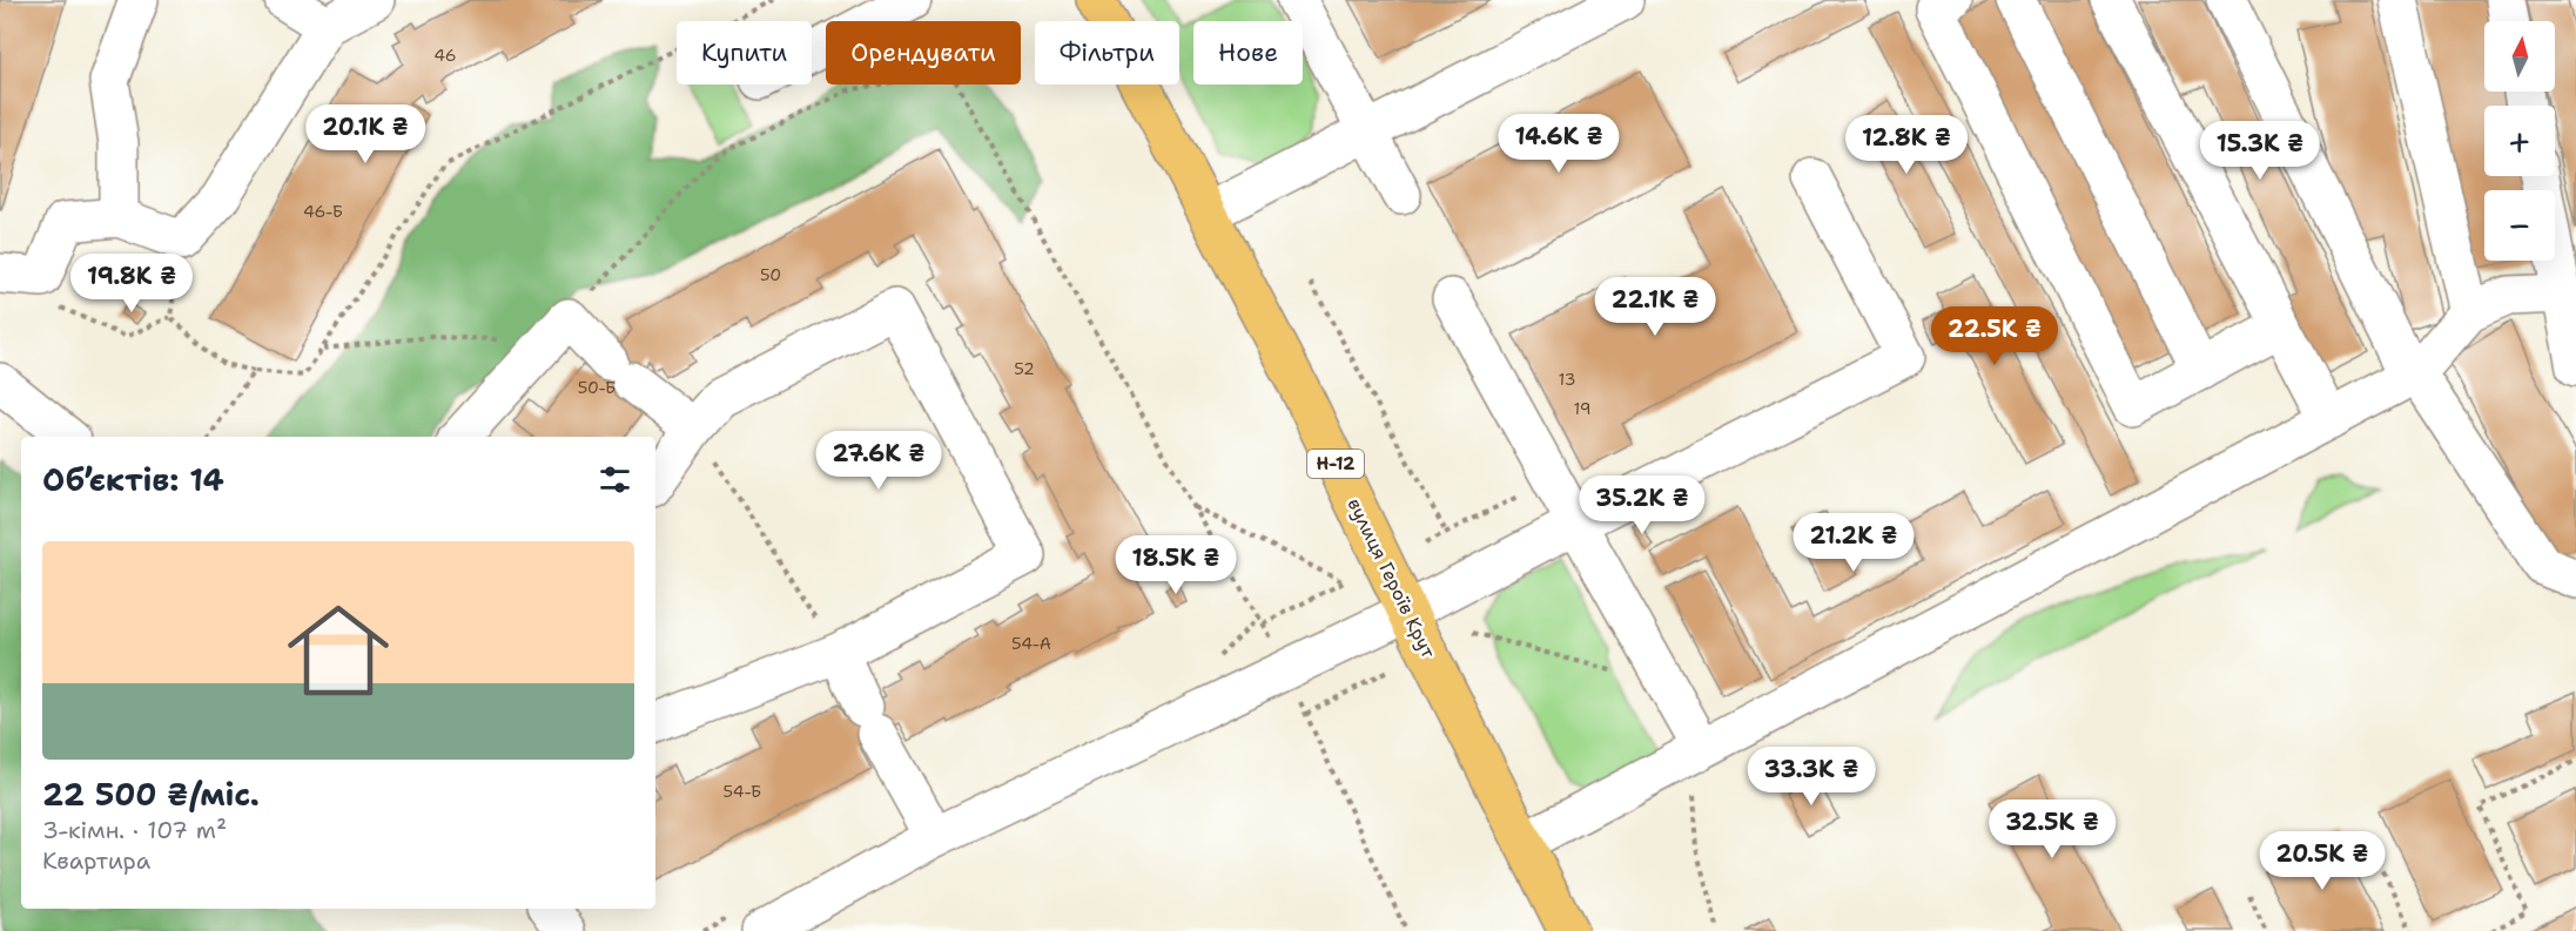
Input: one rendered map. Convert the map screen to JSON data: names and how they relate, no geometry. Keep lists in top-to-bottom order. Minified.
{"streets":{"main road":["Н-12","вулиця Героїв Крут"]},"house_numbers":["46","46-Б","50","52","13","50-Б","19","54-А","54-Б"],"north":"top","page":{"map_buttons":["+","−"],"chip":["Купити","Орендувати","Фільтри","Нове"],"price":["20.1K ₴","14.6K ₴","12.8K ₴","15.3K ₴","19.8K ₴","22.1K ₴","22.5K ₴","27.6K ₴","35.2K ₴","21.2K ₴","18.5K ₴","33.3K ₴","32.5K ₴","20.5K ₴"],"heading":"Об’єктів: 14","list":[{"name":"22 500 ₴/міс.","note":"3-кімн. · 107 m² · Квартира"}]}}
